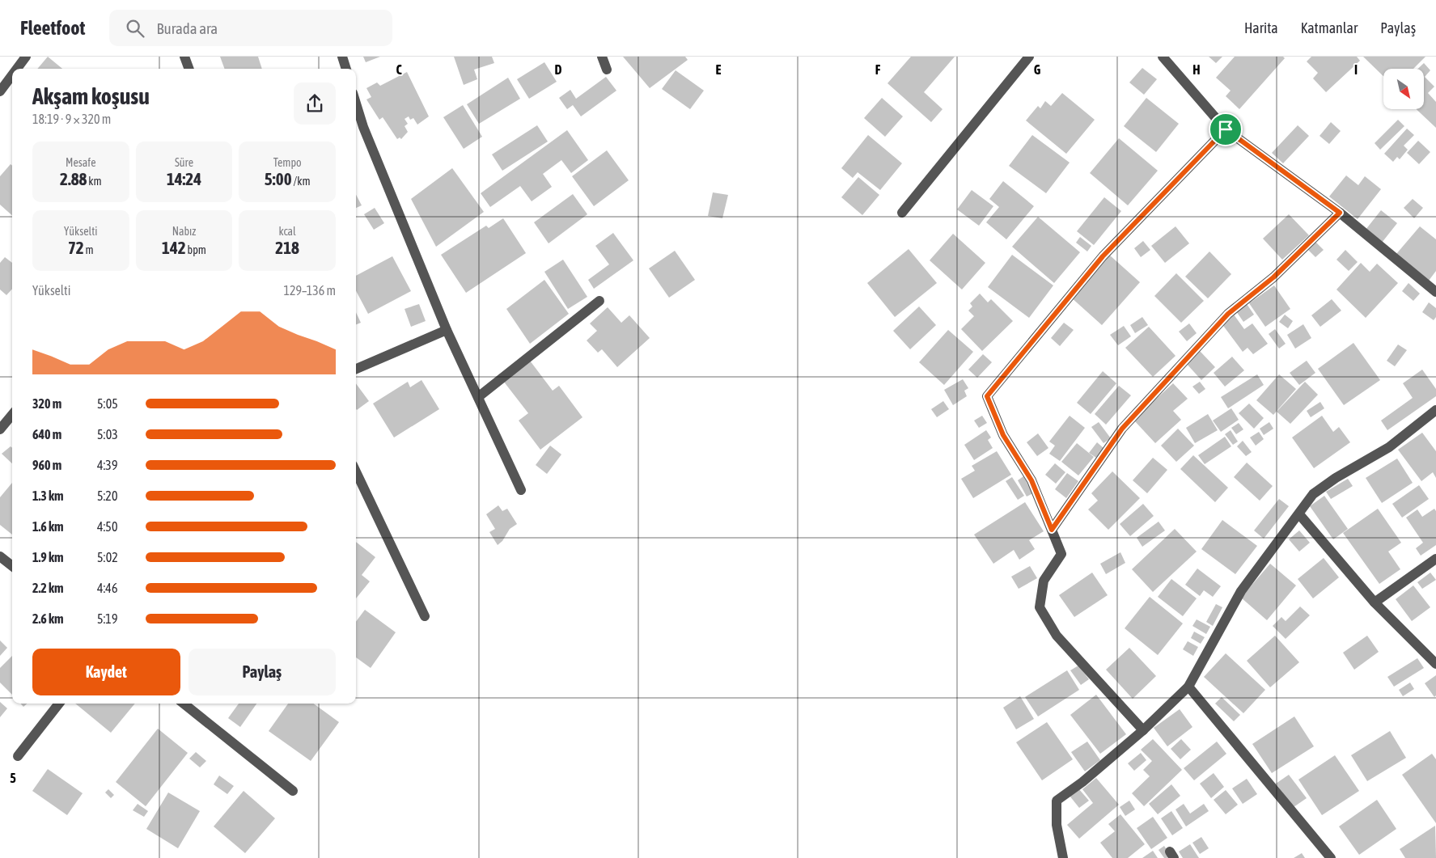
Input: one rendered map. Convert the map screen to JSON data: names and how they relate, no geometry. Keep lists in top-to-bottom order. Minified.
{"north":"bottom right","page":{"header":"Fleetfoot","search":"Burada ara","nav":["Harita","Katmanlar","Paylaş"],"heading":["Akşam koşusu","18:19 · 9 × 320 m"],"stats":[["Mesafe","2.88 km"],["Süre","14:24"],["Tempo","5:00 /km"],["Yükselti","72 m"],["Nabız","142 bpm"],["kcal","218"]],"chart":["Yükselti","129–136 m"],"list":[{"name":"320 m","note":"5:05"},{"name":"640 m","note":"5:03"},{"name":"960 m","note":"4:39"},{"name":"1.3 km","note":"5:20"},{"name":"1.6 km","note":"4:50"},{"name":"1.9 km","note":"5:02"},{"name":"2.2 km","note":"4:46"},{"name":"2.6 km","note":"5:19"}],"buttons":["Kaydet","Paylaş"]},"grid":{"columns":["C","D","E","F","G","H","I"],"rows":["5"]}}
